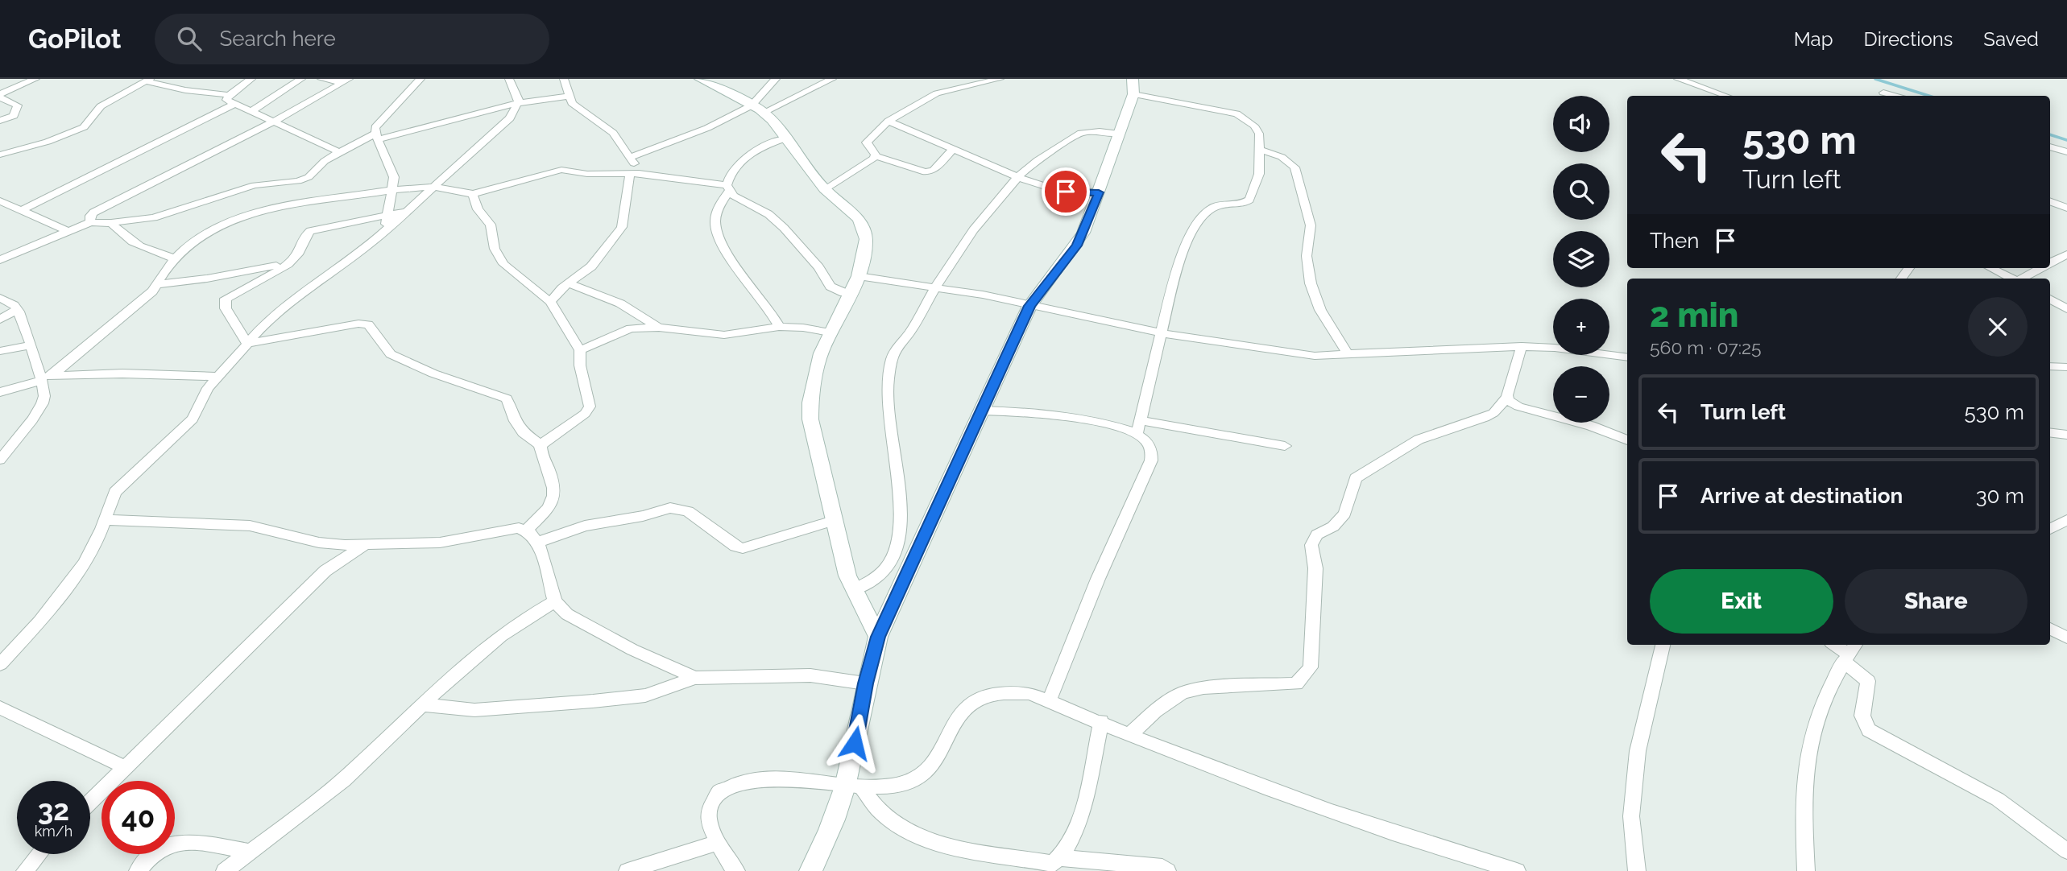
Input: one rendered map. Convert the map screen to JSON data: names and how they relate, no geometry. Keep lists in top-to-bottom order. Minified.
{"page":{"header":"GoPilot","search":"Search here","nav":["Map","Directions","Saved"],"map_buttons":["+","−"],"turn":["530 m","Turn left"],"then":"Then","heading":["2 min","560 m · 07:25"],"list":[{"name":"Turn left","value":"530 m"},{"name":"Arrive at destination","value":"30 m"}],"buttons":["Exit","Share"],"speed":"32 km/h","limit":"40"}}
